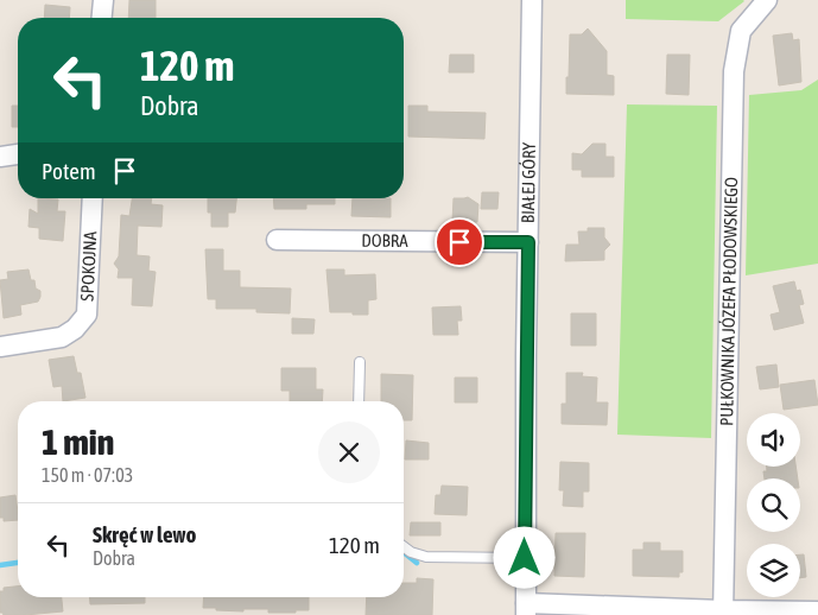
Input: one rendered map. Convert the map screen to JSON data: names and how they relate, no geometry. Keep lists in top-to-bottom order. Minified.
{"streets":{"street":["BIAŁEJ GÓRY","DOBRA","SPOKOJNA","PUŁKOWNIKA JÓZEFA PŁODOWSKIEGO"]},"crossings":[["BIAŁEJ GÓRY","DOBRA"]],"page":{"turn":["120 m","Dobra"],"then":"Potem","heading":["1 min","150 m · 07:03"],"list":[{"name":"Skręć w lewo","note":"Dobra","value":"120 m"}]}}
